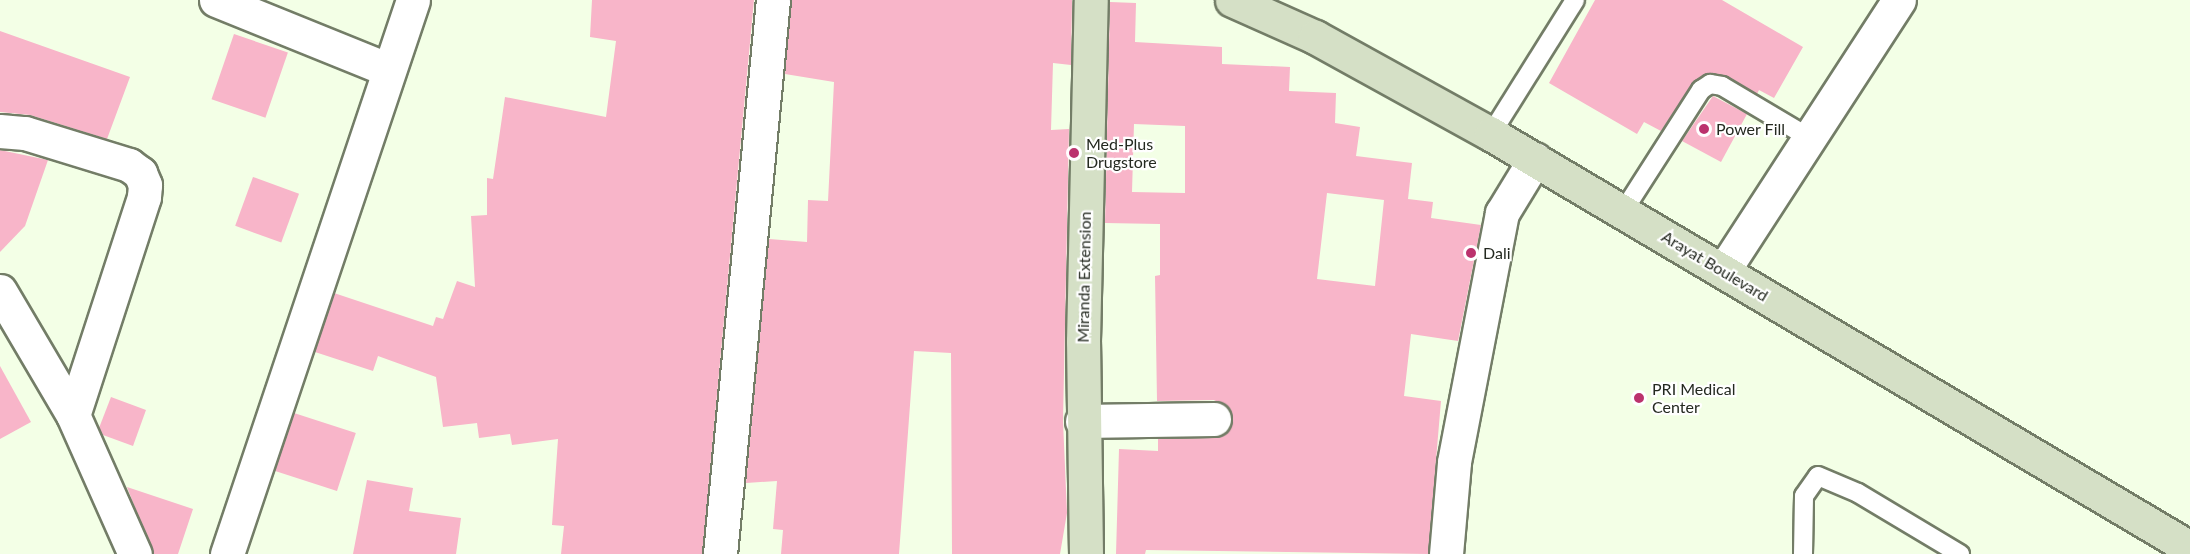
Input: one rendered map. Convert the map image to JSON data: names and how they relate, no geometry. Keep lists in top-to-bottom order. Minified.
{"streets":{"main road":["Arayat Boulevard","Miranda Extension"]},"places":["Power Fill","Med-Plus Drugstore","Dali","PRI Medical Center"]}
